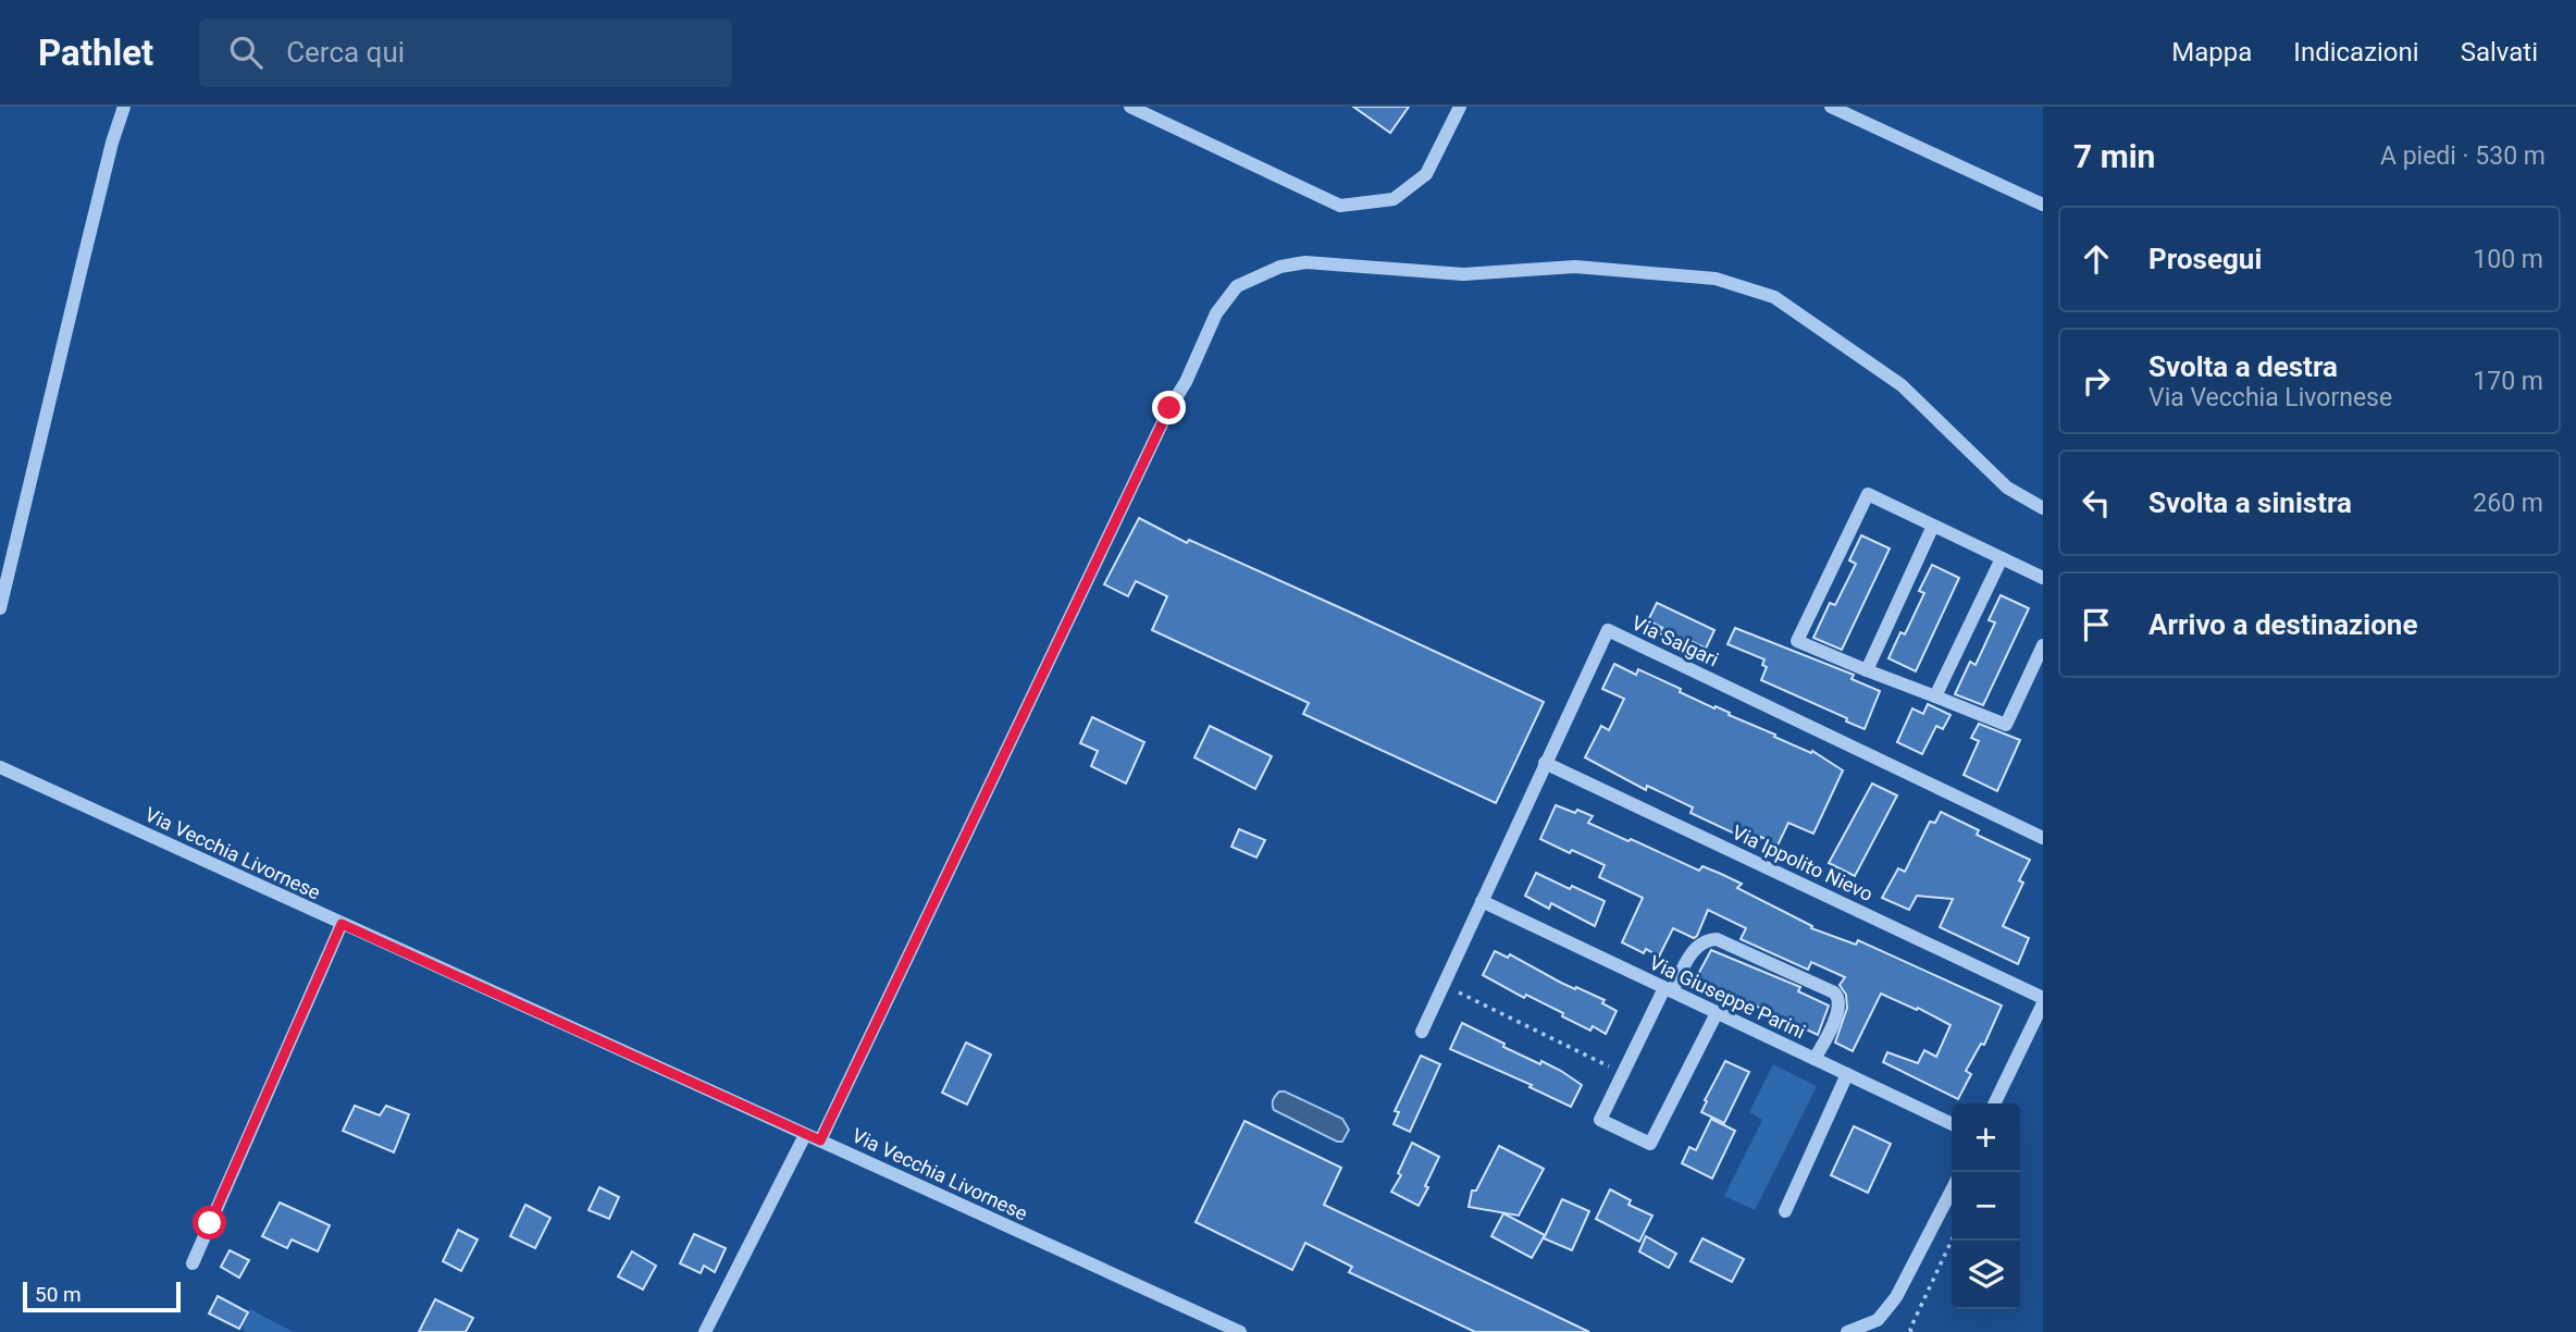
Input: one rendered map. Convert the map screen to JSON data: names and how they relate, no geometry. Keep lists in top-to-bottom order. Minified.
{"streets":{"street":["Via Salgari","Via Vecchia Livornese","Via Ippolito Nievo","Via Giuseppe Parini"]},"crossings":[["Via Salgari","Via Ippolito Nievo"],["Via Salgari","Via Giuseppe Parini"]],"scale_bar":"50 m","page":{"header":"Pathlet","search":"Cerca qui","nav":["Mappa","Indicazioni","Salvati"],"heading":["7 min","A piedi · 530 m"],"list":[["Prosegui","100 m"],["Svolta a destra","Via Vecchia Livornese","170 m"],["Svolta a sinistra","260 m"],"Arrivo a destinazione"],"map_buttons":["+","−"],"scale":"50 m"}}
